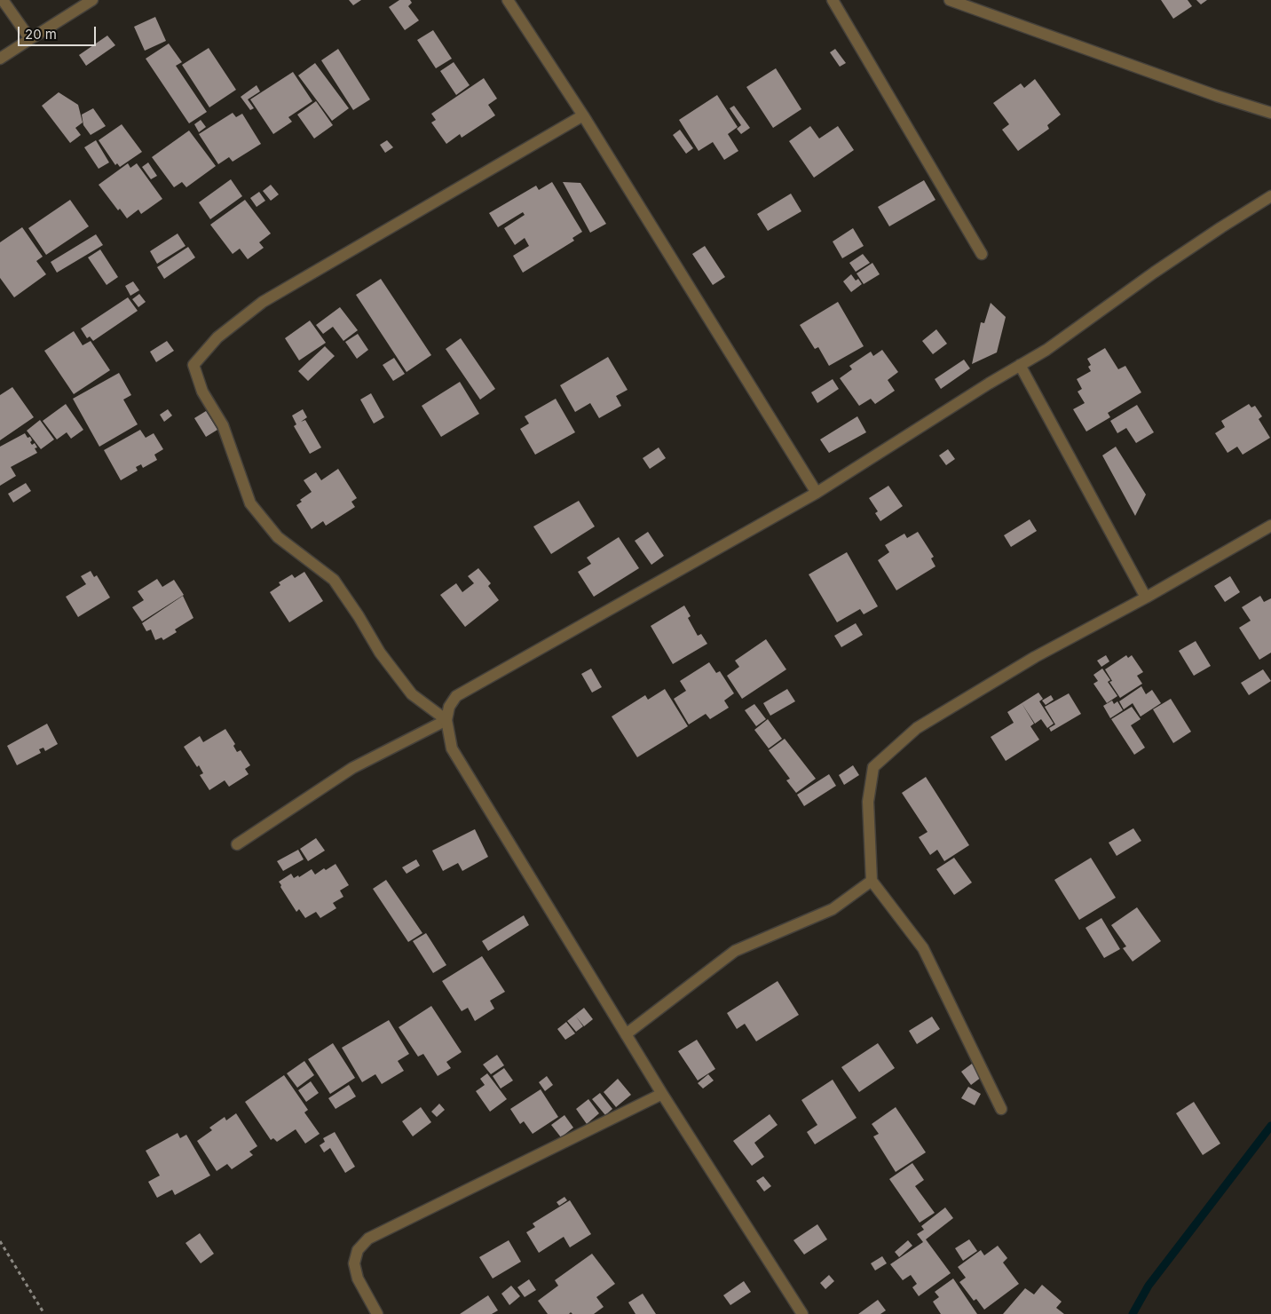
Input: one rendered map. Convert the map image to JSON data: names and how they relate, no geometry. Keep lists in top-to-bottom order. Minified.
{"scale_bar":"20 m"}
